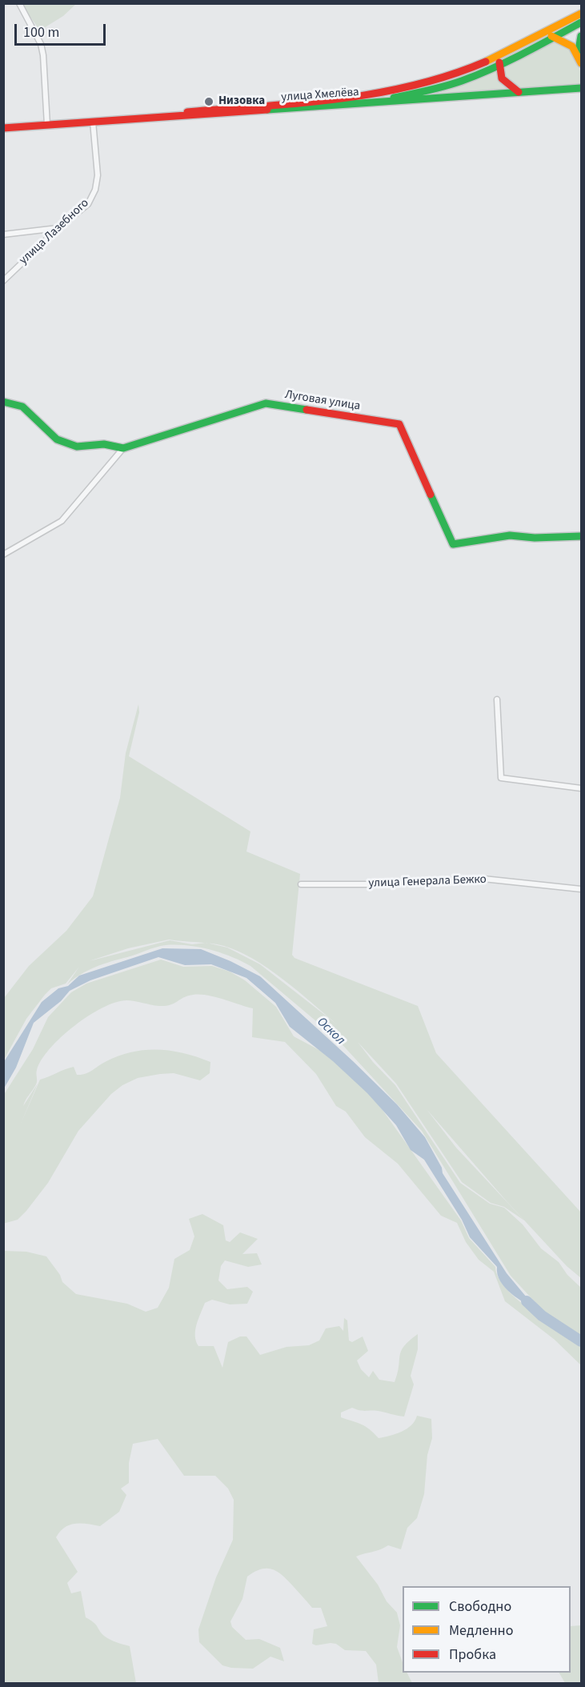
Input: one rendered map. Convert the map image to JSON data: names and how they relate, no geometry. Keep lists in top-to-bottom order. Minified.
{"streets":{"main road":["улица Хмелёва","Луговая улица"],"street":["улица Лазебного","улица Генерала Бежко"]},"crossings":[["улица Хмелёва","улица Лазебного"]],"water":["Оскол"],"places":["Низовка"],"legend":["Свободно","Медленно","Пробка"],"scale_bar":"100 m"}
